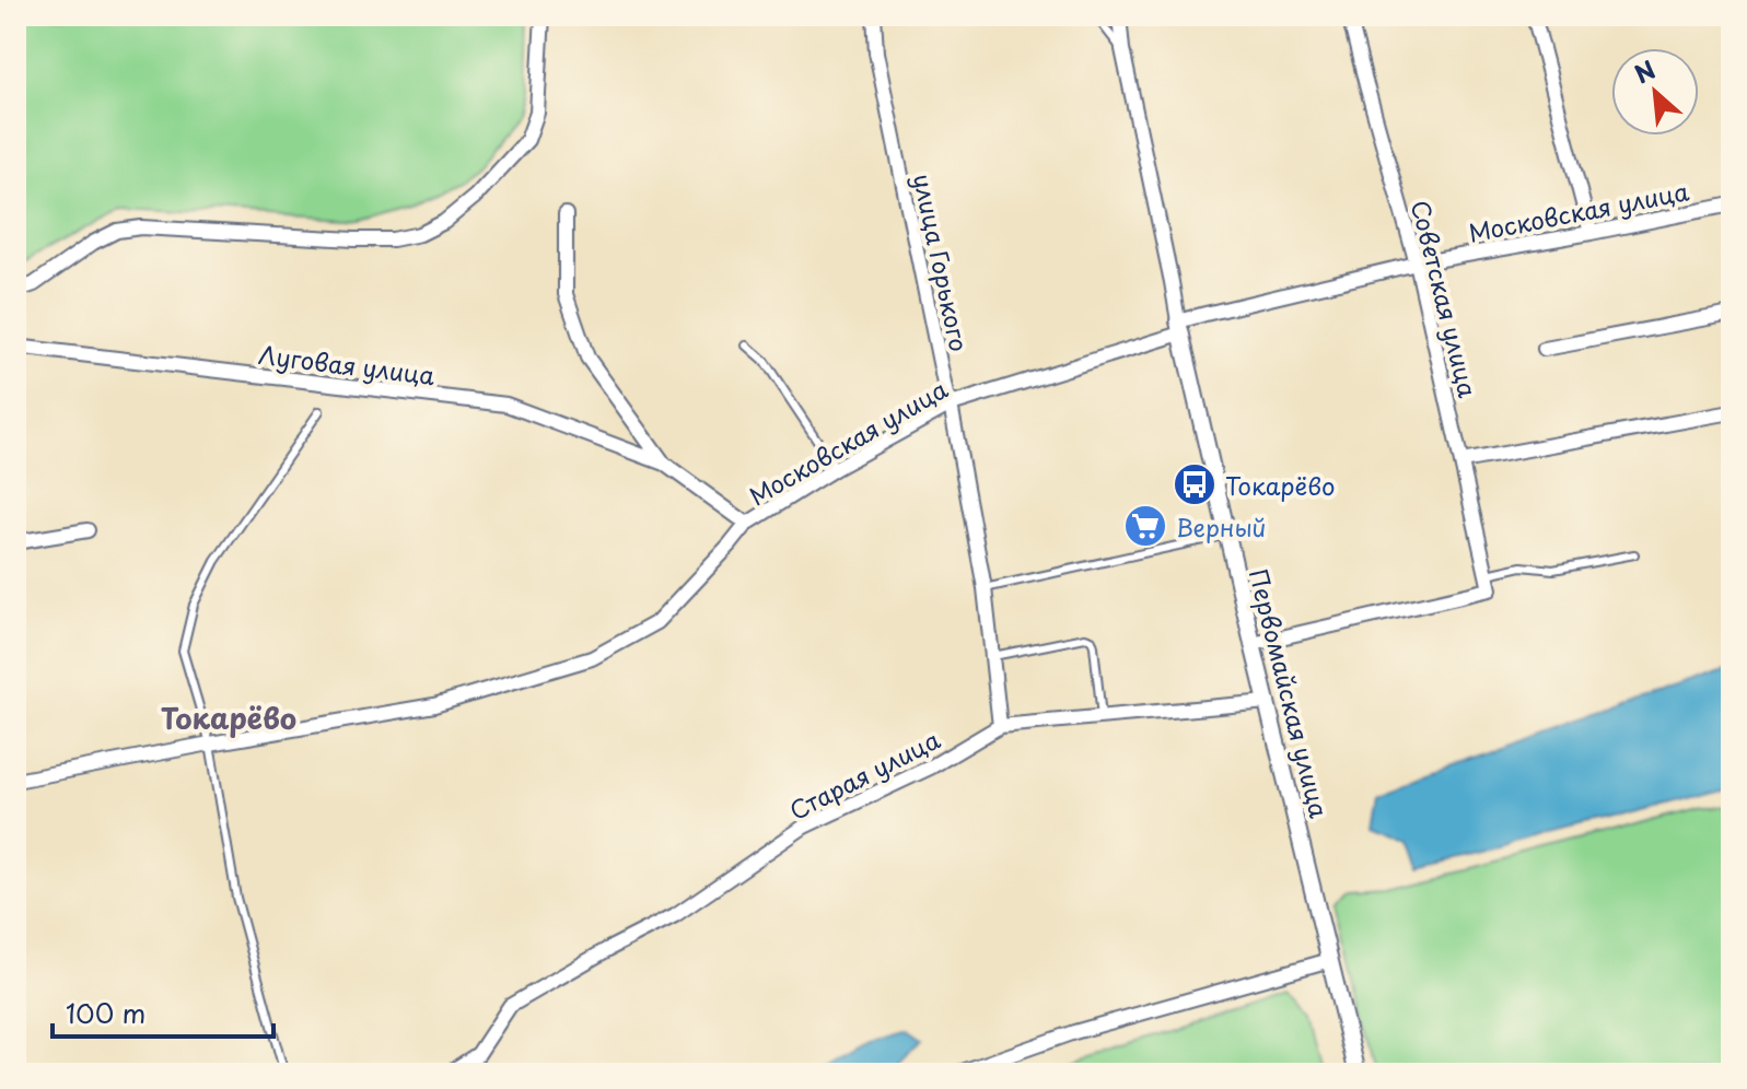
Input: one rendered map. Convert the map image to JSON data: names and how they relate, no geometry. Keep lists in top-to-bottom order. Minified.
{"streets":{"street":["Московская улица","улица Горького","Советская улица","Луговая улица","Первомайская улица","Старая улица"]},"crossings":[["Московская улица","улица Горького"],["Московская улица","Советская улица"],["Московская улица","Первомайская улица"],["улица Горького","Старая улица"],["Первомайская улица","Старая улица"]],"districts":["Токарёво"],"places":{"bus stop":["Токарёво"],"supermarket":["Верный"]},"scale_bar":"100 m","north":"top left"}
